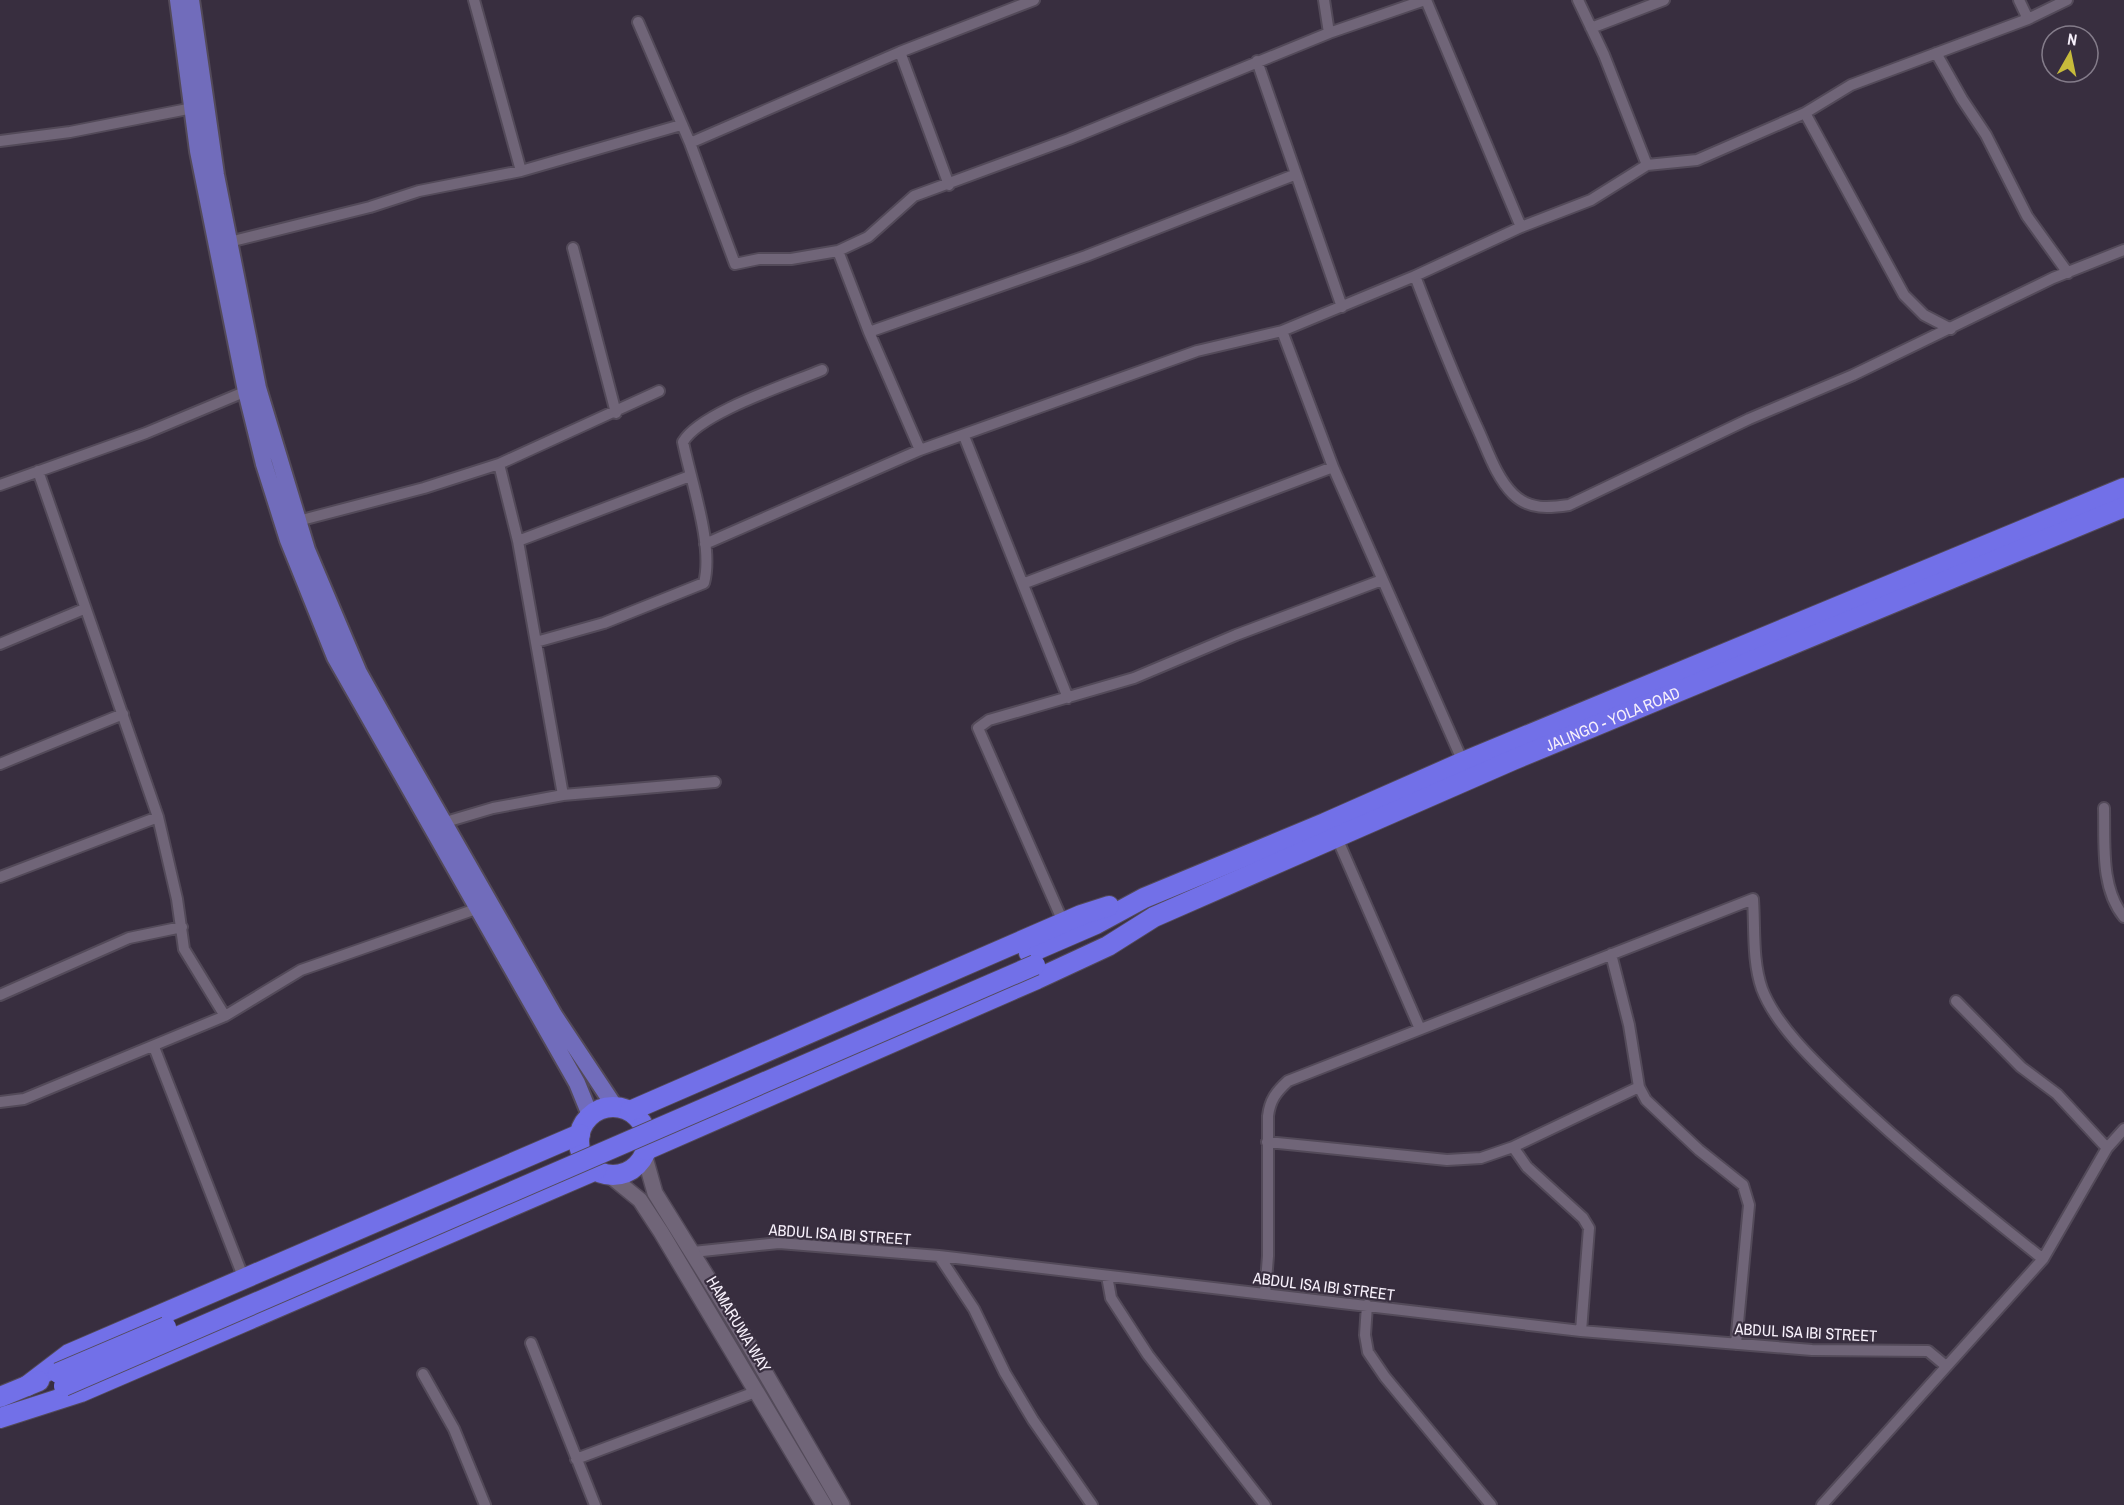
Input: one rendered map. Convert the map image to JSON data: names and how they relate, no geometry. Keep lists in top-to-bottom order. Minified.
{"streets":{"highway":["JALINGO - YOLA ROAD"],"main road":["HAMARUWA WAY"],"street":["ABDUL ISA IBI STREET"]},"crossings":[["JALINGO - YOLA ROAD","HAMARUWA WAY"]],"north":"top"}
